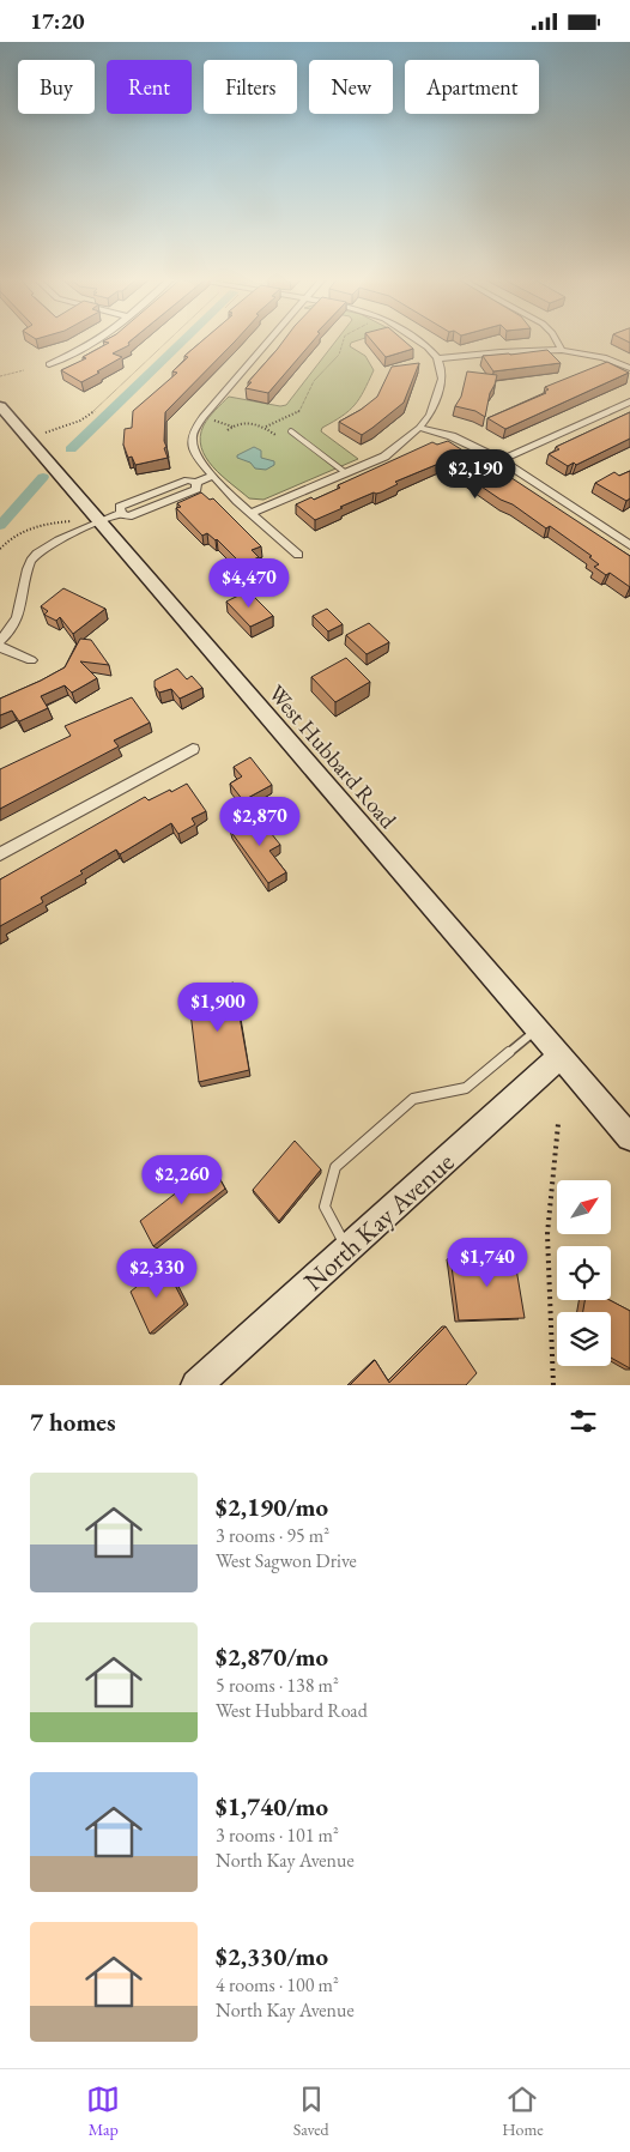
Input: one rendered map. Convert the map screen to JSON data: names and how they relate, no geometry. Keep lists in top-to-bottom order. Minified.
{"streets":{"street":["West Hubbard Road","North Kay Avenue"]},"crossings":[["West Hubbard Road","North Kay Avenue"]],"north":"top right","page":{"status":"17:20","chip":["Buy","Rent","Filters","New","Apartment"],"price":["$2,190","$4,470","$2,870","$1,900","$2,260","$1,740","$2,330"],"heading":"7 homes","list":[{"name":"$2,190/mo","note":"3 rooms · 95 m² · West Sagwon Drive"},{"name":"$2,870/mo","note":"5 rooms · 138 m² · West Hubbard Road"},{"name":"$1,740/mo","note":"3 rooms · 101 m² · North Kay Avenue"},{"name":"$2,330/mo","note":"4 rooms · 100 m² · North Kay Avenue"}],"tabs":["Map","Saved","Home"]}}
